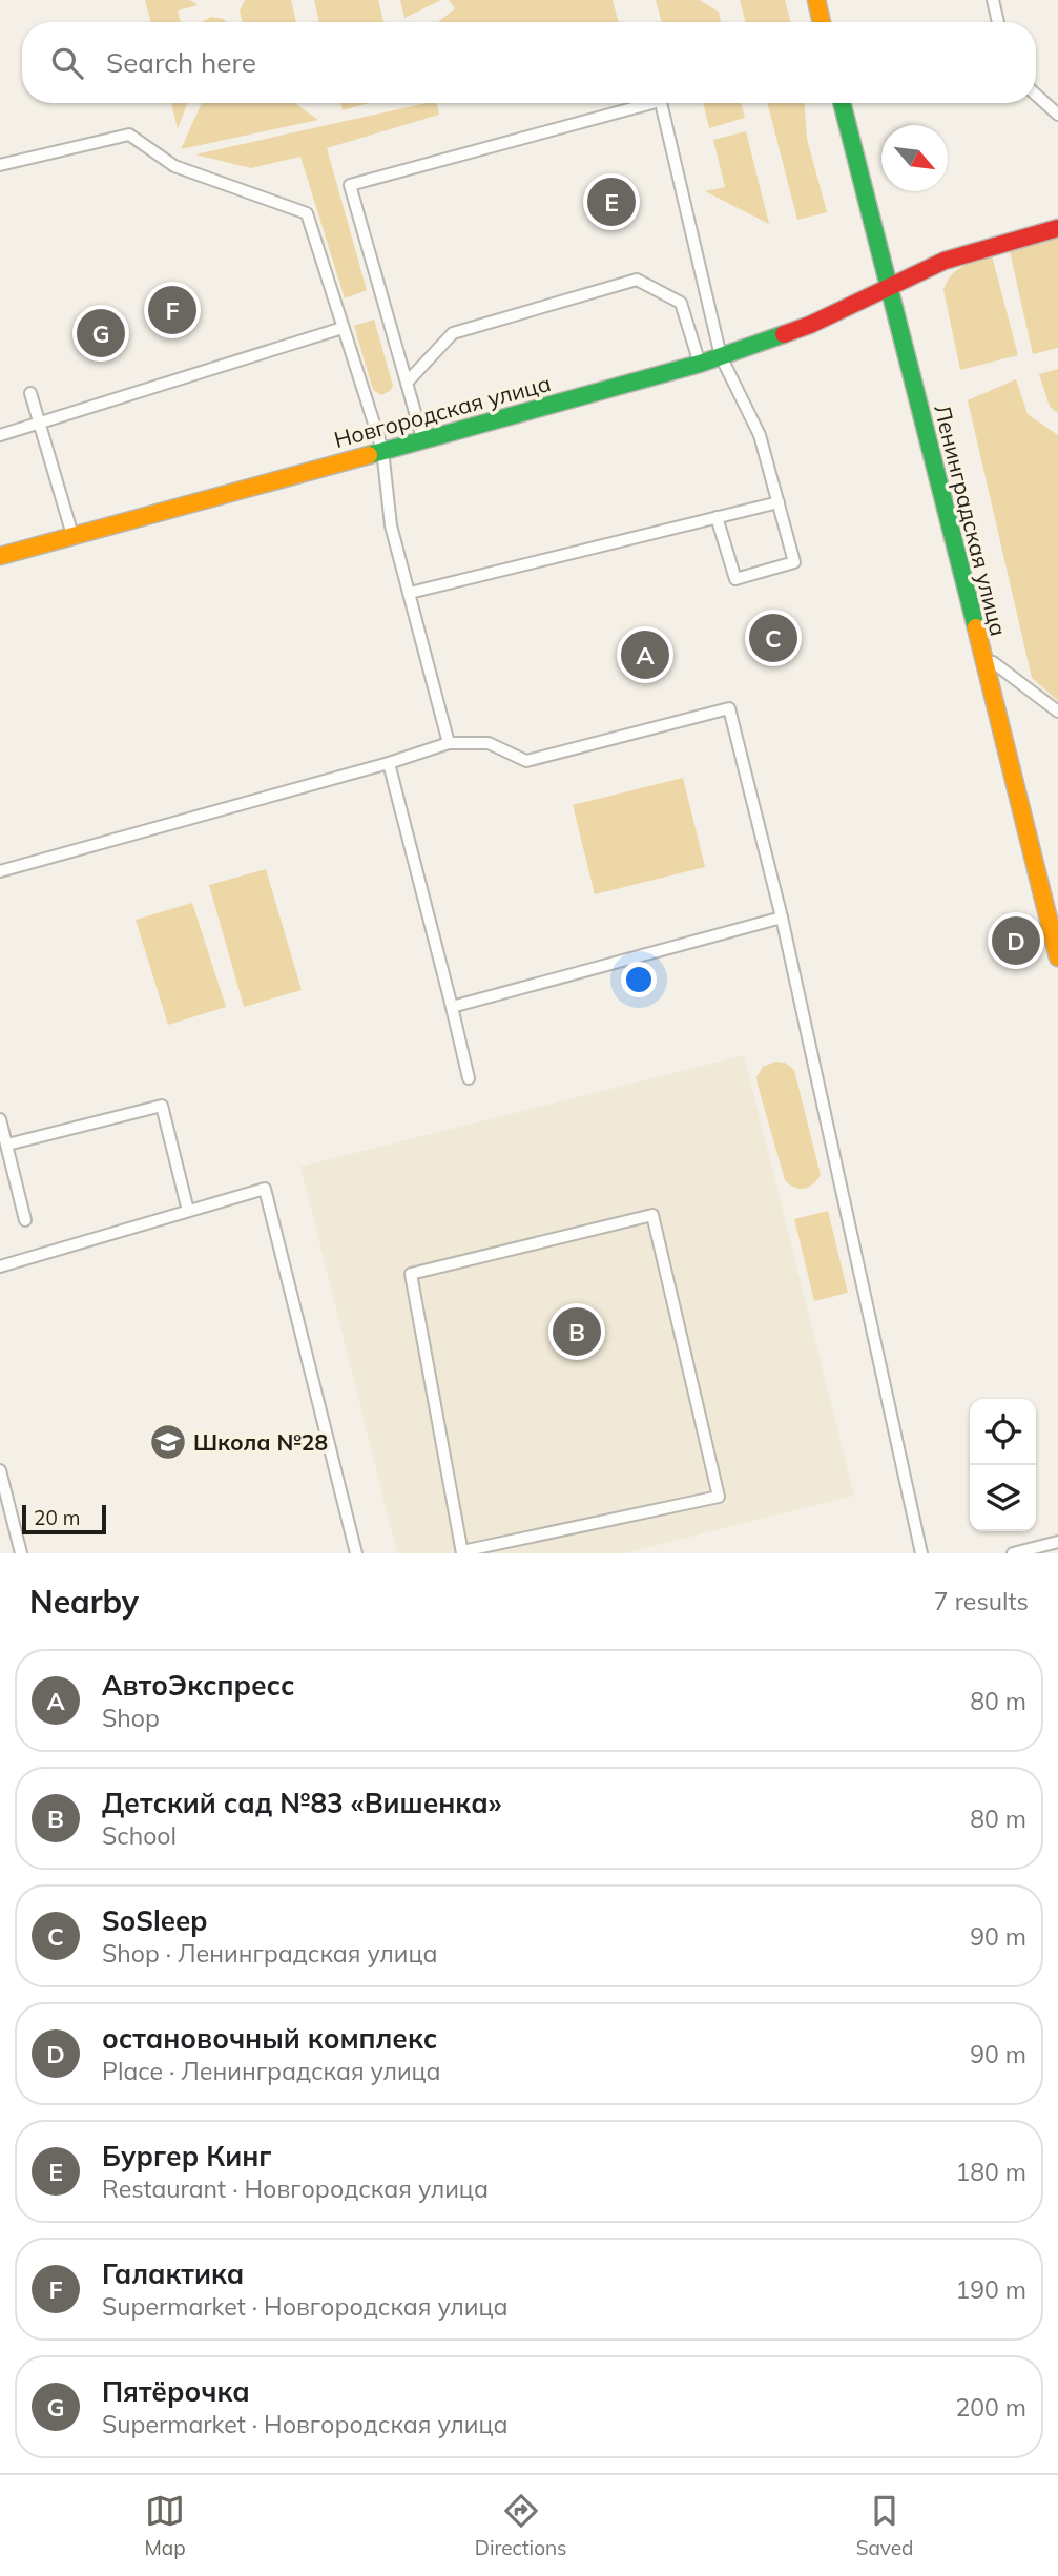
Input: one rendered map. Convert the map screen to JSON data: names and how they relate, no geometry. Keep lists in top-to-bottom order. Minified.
{"streets":{"street":["Новгородская улица","Ленинградская улица"]},"crossings":[["Новгородская улица","Ленинградская улица"]],"places":{"school or university":["Школа №28"]},"scale_bar":"20 m","north":"bottom right","page":{"search":"Search here","pins":["E","F","G","C","A","D","B"],"scale":"20 m","heading":["Nearby","7 results"],"list":[{"mark":"A","name":"АвтоЭкспресс","note":"Shop","value":"80 m"},{"mark":"B","name":"Детский сад №83 «Вишенка»","note":"School","value":"80 m"},{"mark":"C","name":"SoSleep","note":"Shop · Ленинградская улица","value":"90 m"},{"mark":"D","name":"остановочный комплекс","note":"Place · Ленинградская улица","value":"90 m"},{"mark":"E","name":"Бургер Кинг","note":"Restaurant · Новгородская улица","value":"180 m"},{"mark":"F","name":"Галактика","note":"Supermarket · Новгородская улица","value":"190 m"},{"mark":"G","name":"Пятёрочка","note":"Supermarket · Новгородская улица","value":"200 m"}],"nav":["Map","Directions","Saved"]}}
